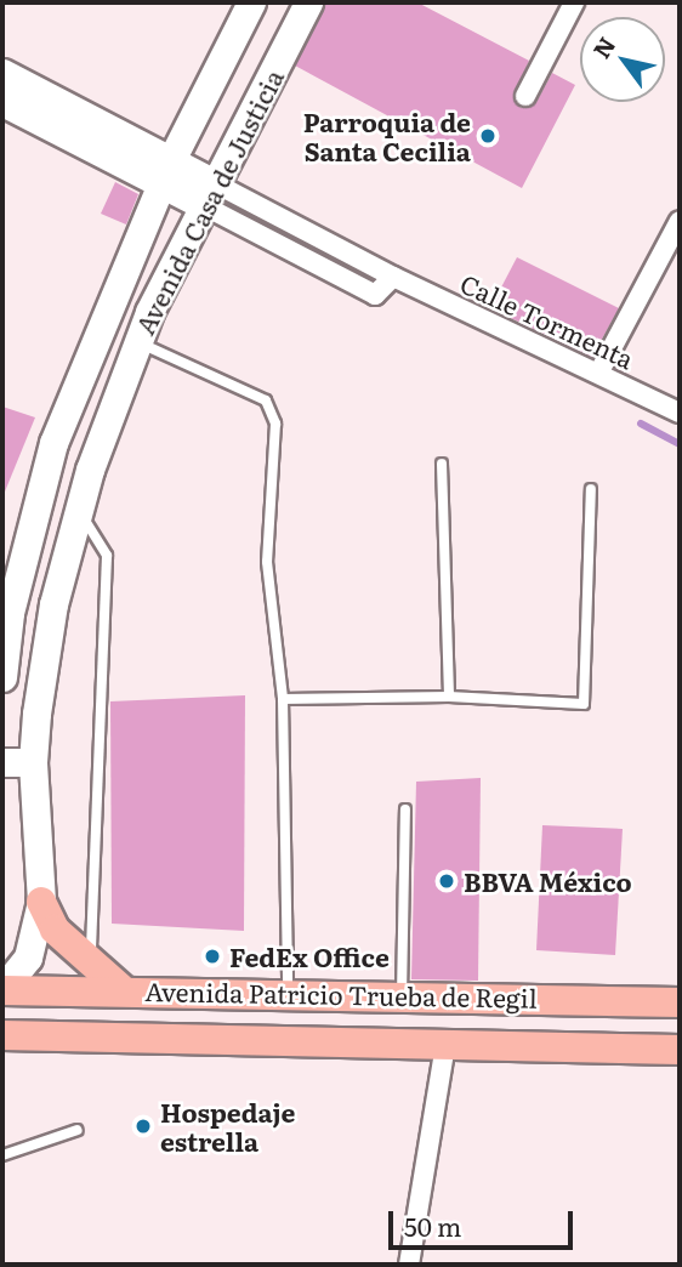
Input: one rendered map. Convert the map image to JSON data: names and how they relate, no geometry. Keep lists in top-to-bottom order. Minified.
{"streets":{"main road":["Avenida Patricio Trueba de Regil"],"street":["Avenida Casa de Justicia","Calle Tormenta"]},"crossings":[["Avenida Casa de Justicia","Calle Tormenta"],["Avenida Casa de Justicia","Avenida Patricio Trueba de Regil"]],"places":["Parroquia de Santa Cecilia","BBVA México","FedEx Office","Hospedaje estrella"],"scale_bar":"50 m","north":"top left"}
